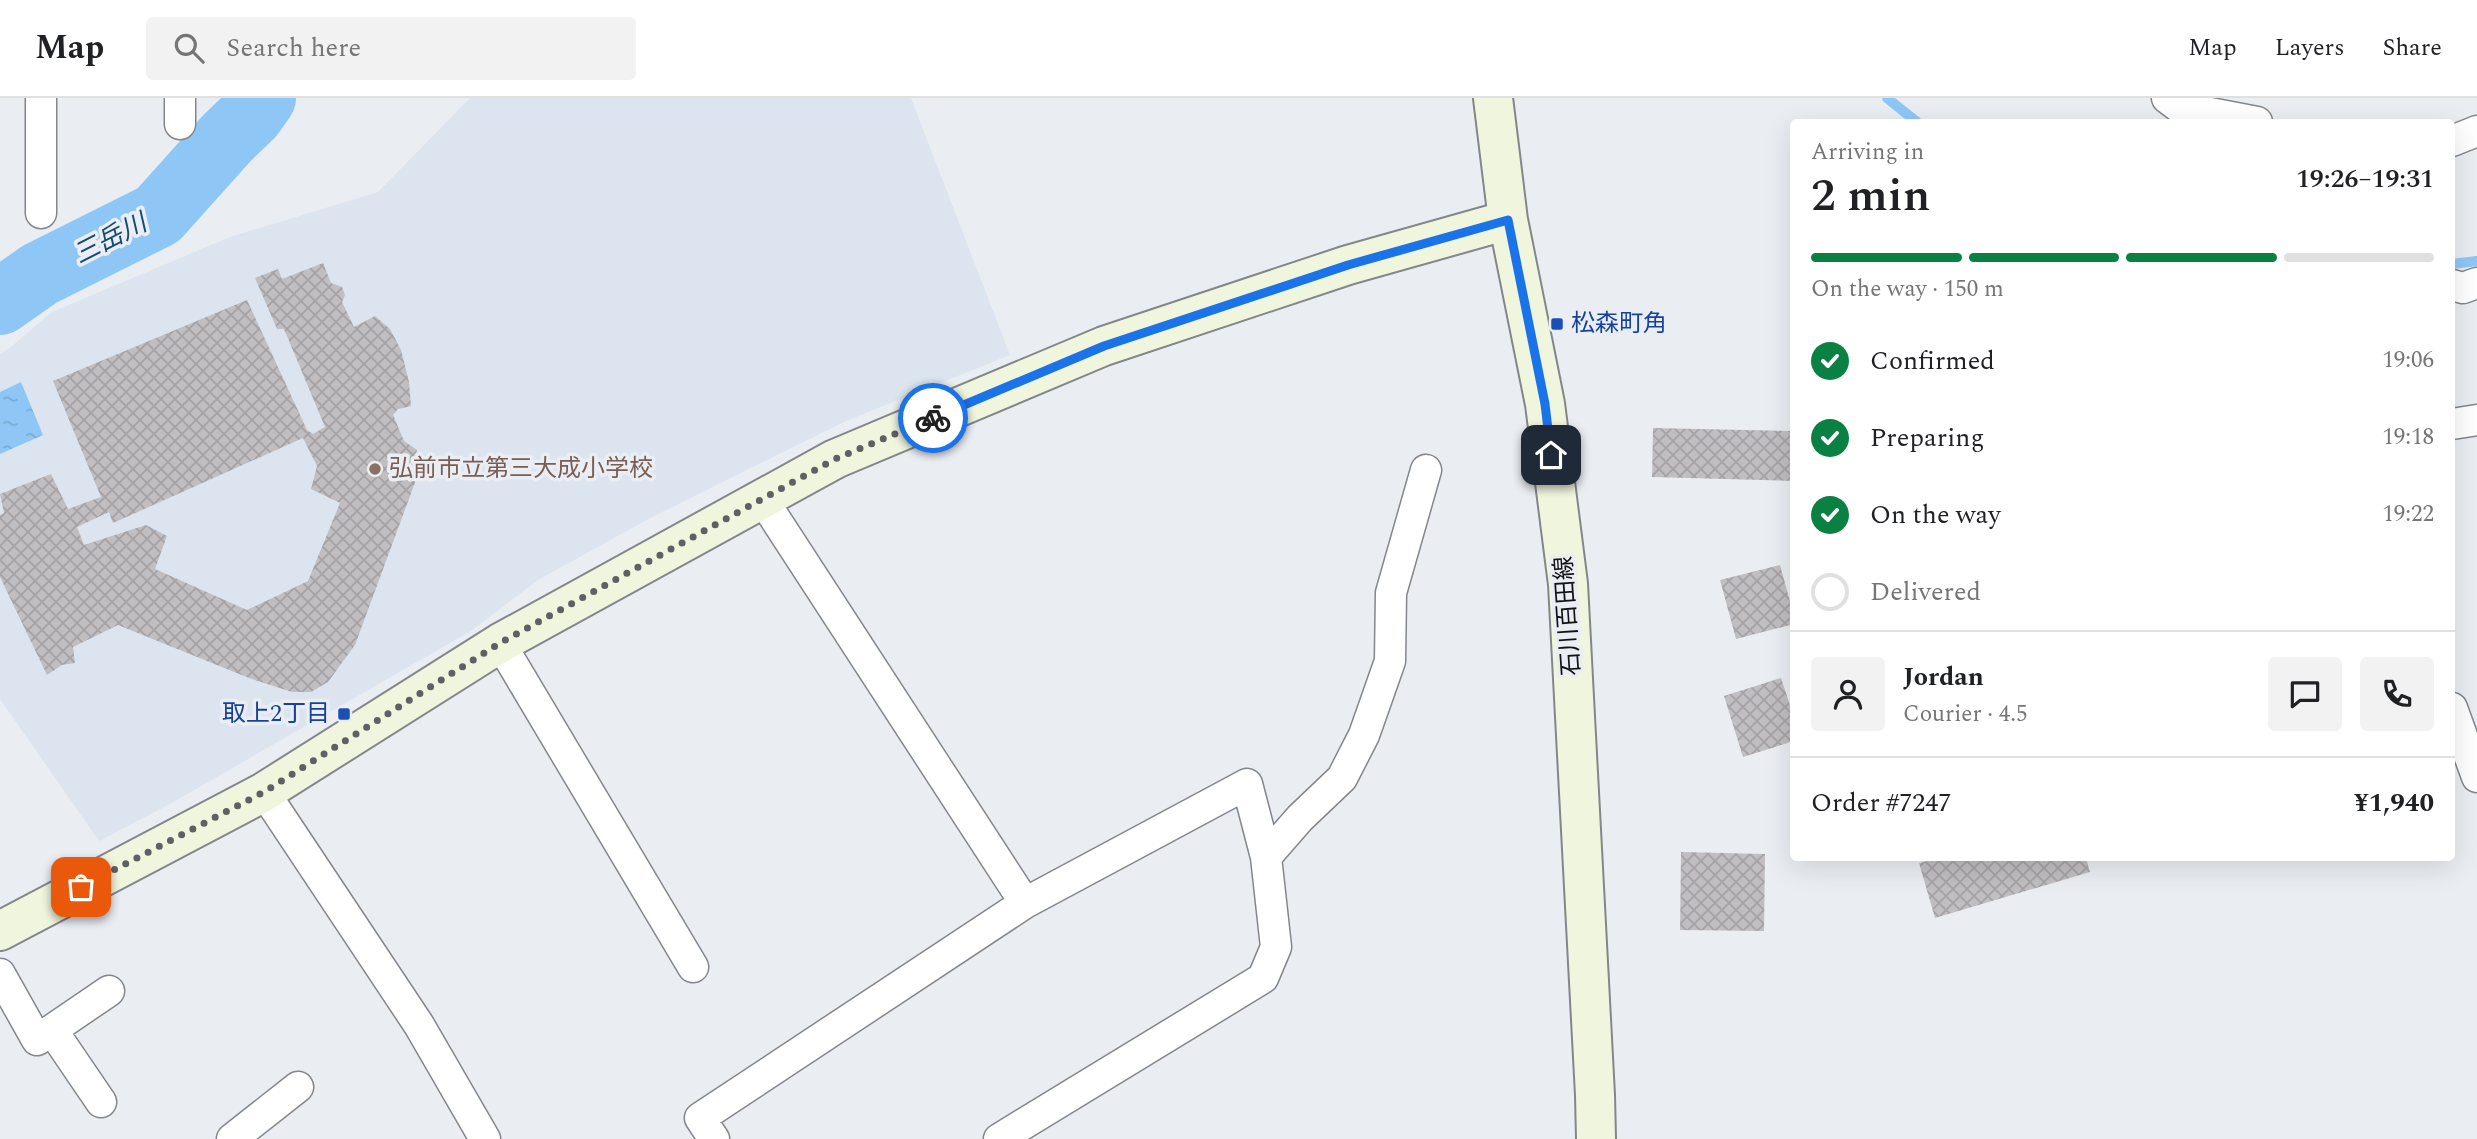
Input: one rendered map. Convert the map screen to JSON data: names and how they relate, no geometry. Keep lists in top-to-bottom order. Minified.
{"streets":{"street":["石川百田線"]},"water":["三岳川"],"places":{"transit":["松森町角","取上2丁目"],"other":["弘前市立第三大成小学校"]},"page":{"header":"Map","search":"Search here","nav":["Map","Layers","Share"],"heading":["2 min","Arriving in","19:26–19:31"],"panel":["Jordan","Courier · 4.5","Order #7247","¥1,940"],"bar":"On the way · 150 m","list":[["Confirmed","19:06"],["Preparing","19:18"],["On the way","19:22"],"Delivered"]}}
